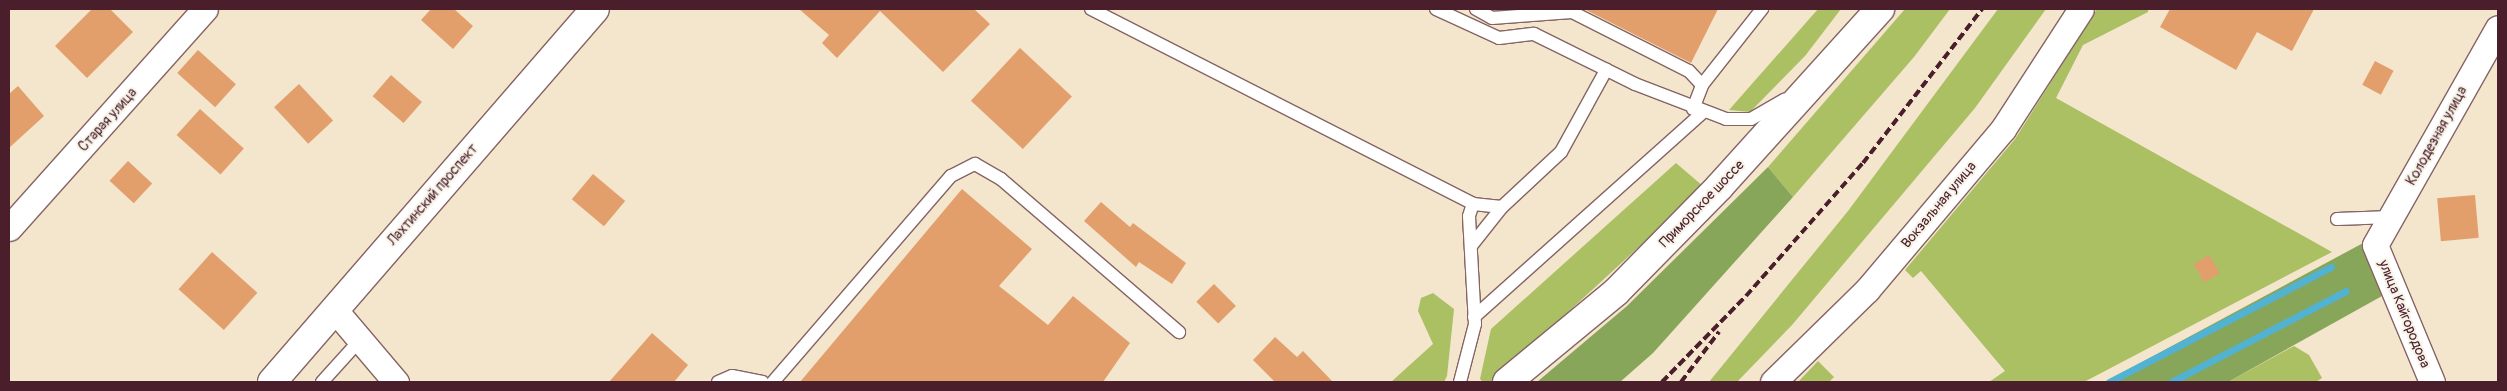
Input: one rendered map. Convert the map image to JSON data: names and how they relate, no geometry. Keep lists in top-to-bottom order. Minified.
{"streets":{"main road":["Лахтинский проспект","Приморское шоссе"],"street":["Старая улица","Колодезная улица","Вокзальная улица","улица Кайгородова"]},"crossings":[["Колодезная улица","улица Кайгородова"]]}
